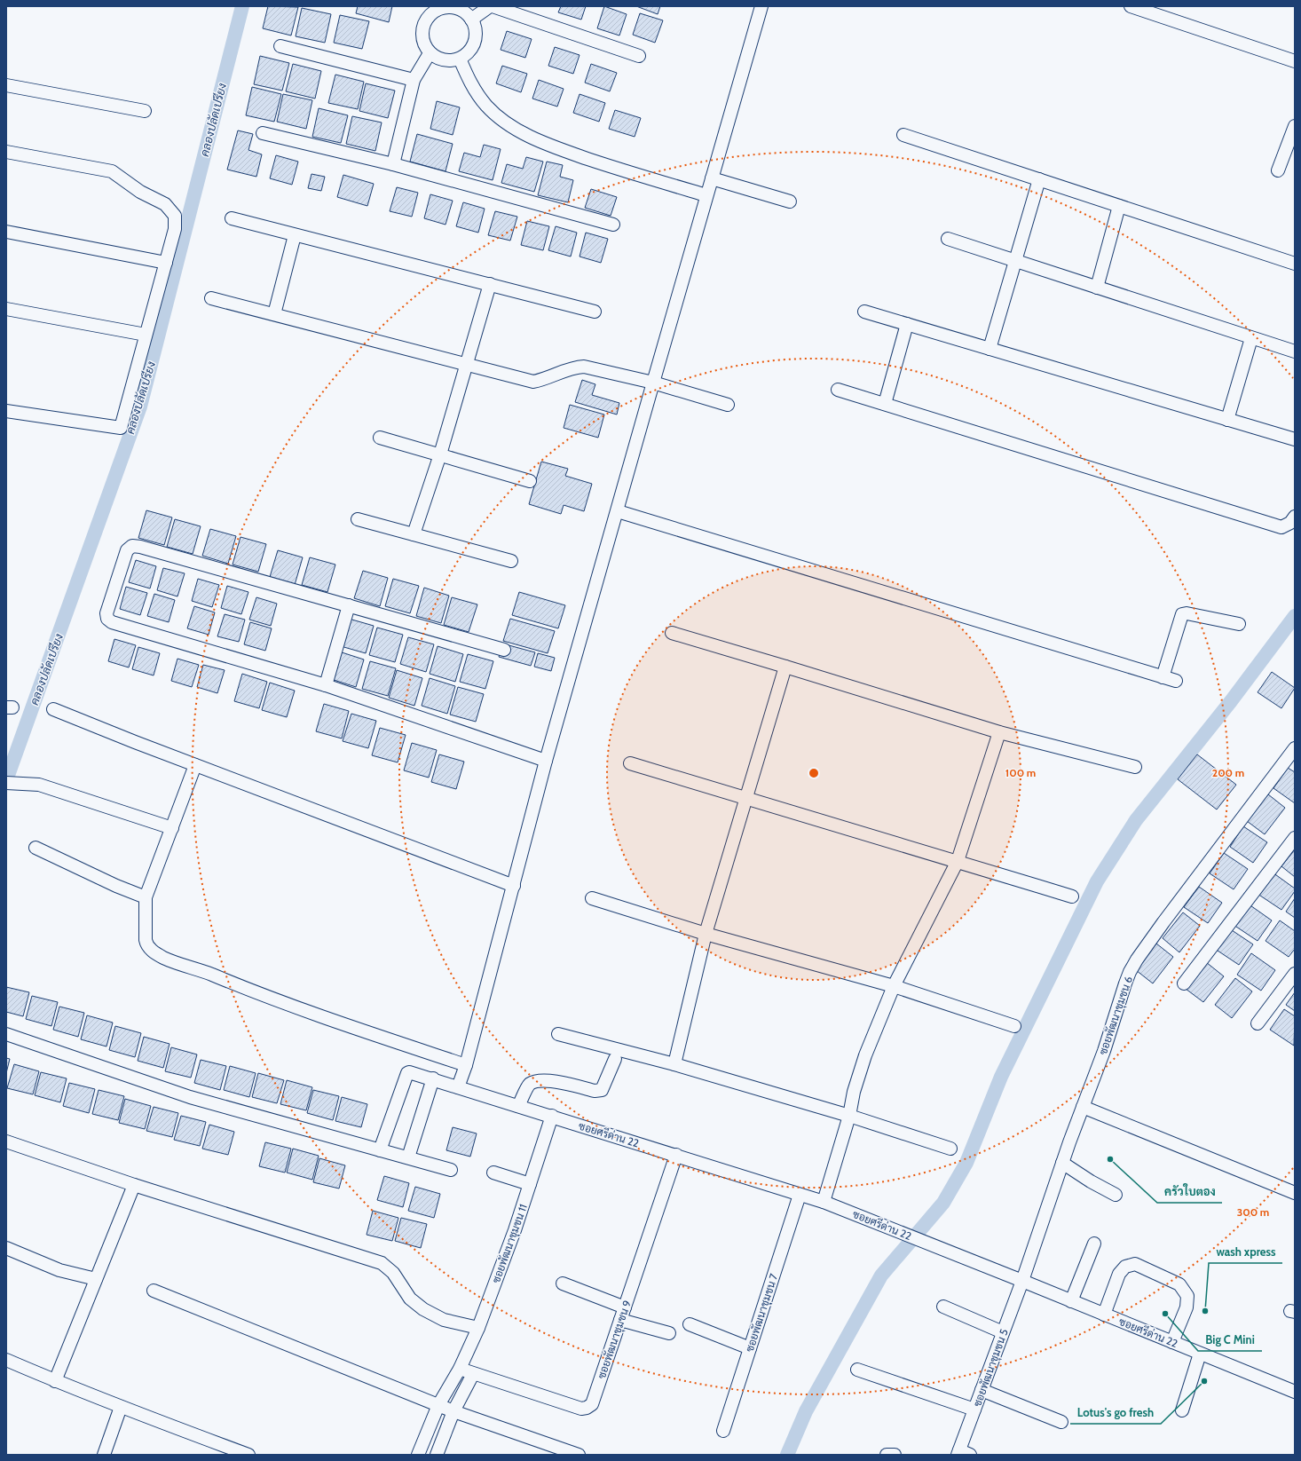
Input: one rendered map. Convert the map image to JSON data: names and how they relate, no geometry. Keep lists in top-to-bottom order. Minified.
{"streets":{"street":["ซอยพัฒนาชุมชน 6","ซอยศรีด่าน 22","ซอยพัฒนาชุมชน 11","ซอยพัฒนาชุมชน 7","ซอยพัฒนาชุมชน 9","ซอยพัฒนาชุมชน 5"]},"crossings":[["ซอยพัฒนาชุมชน 6","ซอยศรีด่าน 22"],["ซอยพัฒนาชุมชน 6","ซอยพัฒนาชุมชน 5"],["ซอยศรีด่าน 22","ซอยพัฒนาชุมชน 11"],["ซอยศรีด่าน 22","ซอยพัฒนาชุมชน 7"],["ซอยศรีด่าน 22","ซอยพัฒนาชุมชน 9"],["ซอยศรีด่าน 22","ซอยพัฒนาชุมชน 5"]],"water":["คลองปลัดเปรียง"],"places":["ครัวใบตอง","wash xpress","Big C Mini","Lotus's go fresh"],"rings":["100 m","200 m","300 m"]}
